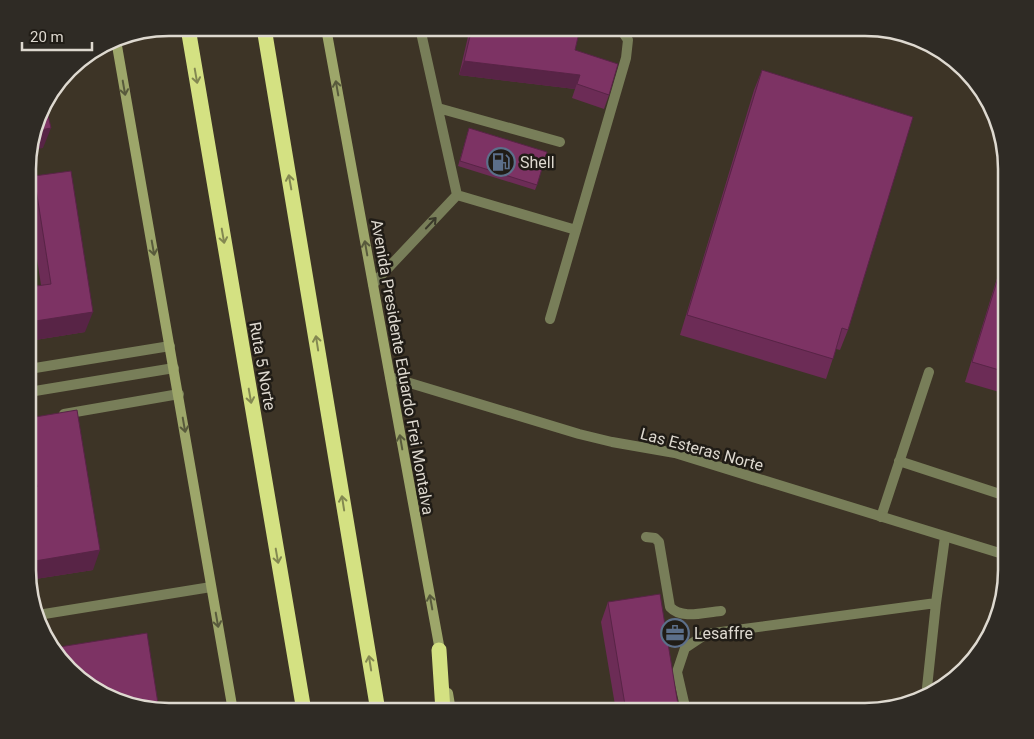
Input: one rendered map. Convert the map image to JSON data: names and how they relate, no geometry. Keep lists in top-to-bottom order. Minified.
{"streets":{"highway":["Ruta 5 Norte"],"main road":["Avenida Presidente Eduardo Frei Montalva"],"street":["Las Esteras Norte"]},"crossings":[["Avenida Presidente Eduardo Frei Montalva","Las Esteras Norte"]],"one_way":["Avenida Presidente Eduardo Frei Montalva"],"places":{"fuel station":["Shell"],"office":["Lesaffre"]},"scale_bar":"20 m"}
